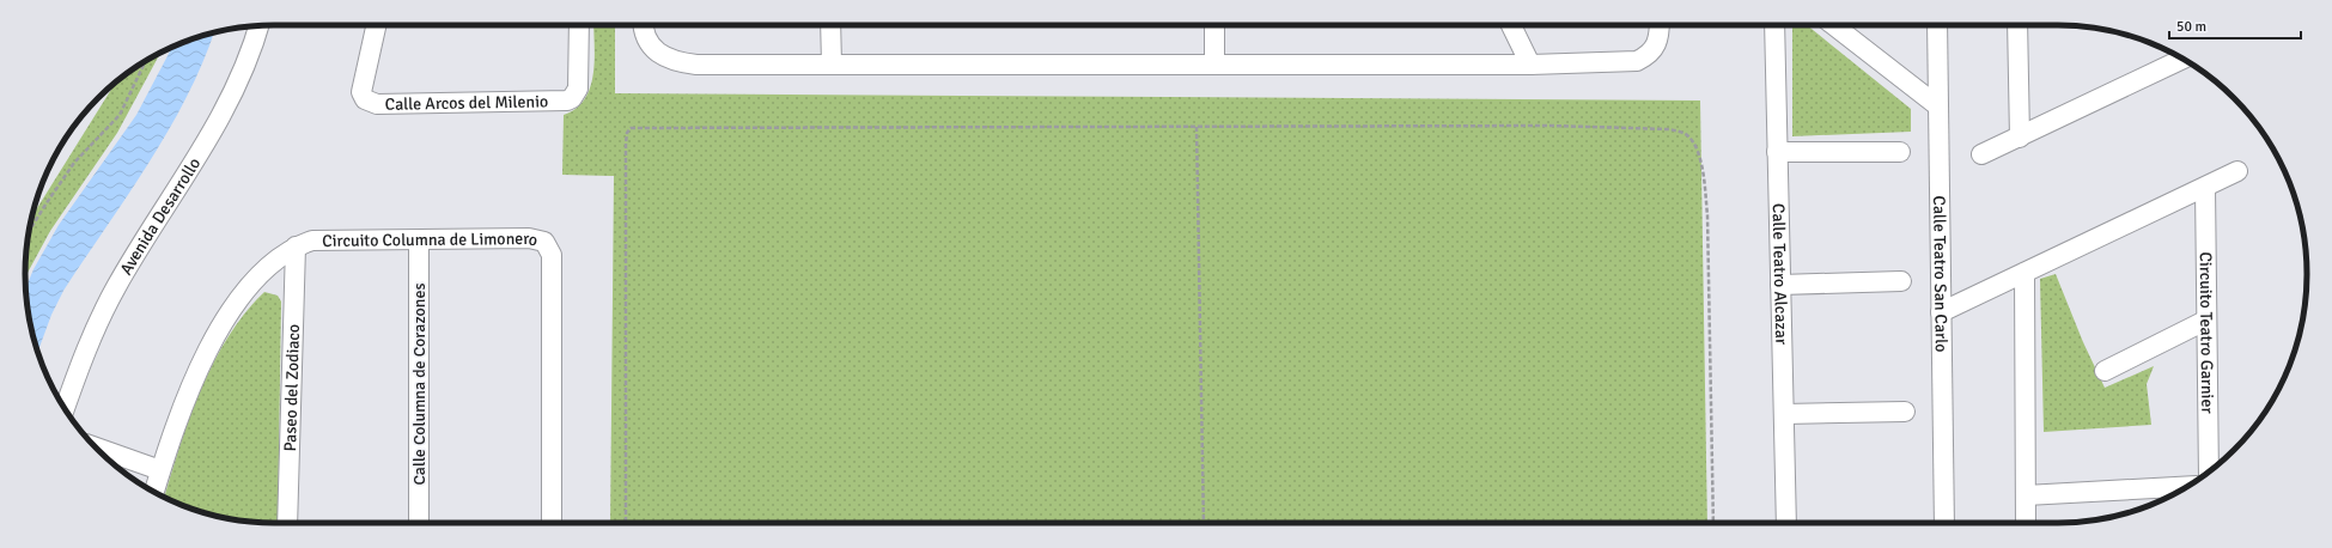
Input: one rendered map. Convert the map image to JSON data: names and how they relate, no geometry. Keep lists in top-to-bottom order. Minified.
{"streets":{"street":["Calle Arcos del Milenio","Avenida Desarrollo","Circuito Columna de Limonero","Calle Teatro Alcazar","Calle Teatro San Carlo","Circuito Teatro Garnier","Calle Columna de Corazones","Paseo del Zodiaco"]},"crossings":[["Circuito Columna de Limonero","Calle Columna de Corazones"],["Circuito Columna de Limonero","Paseo del Zodiaco"]],"scale_bar":"50 m"}
